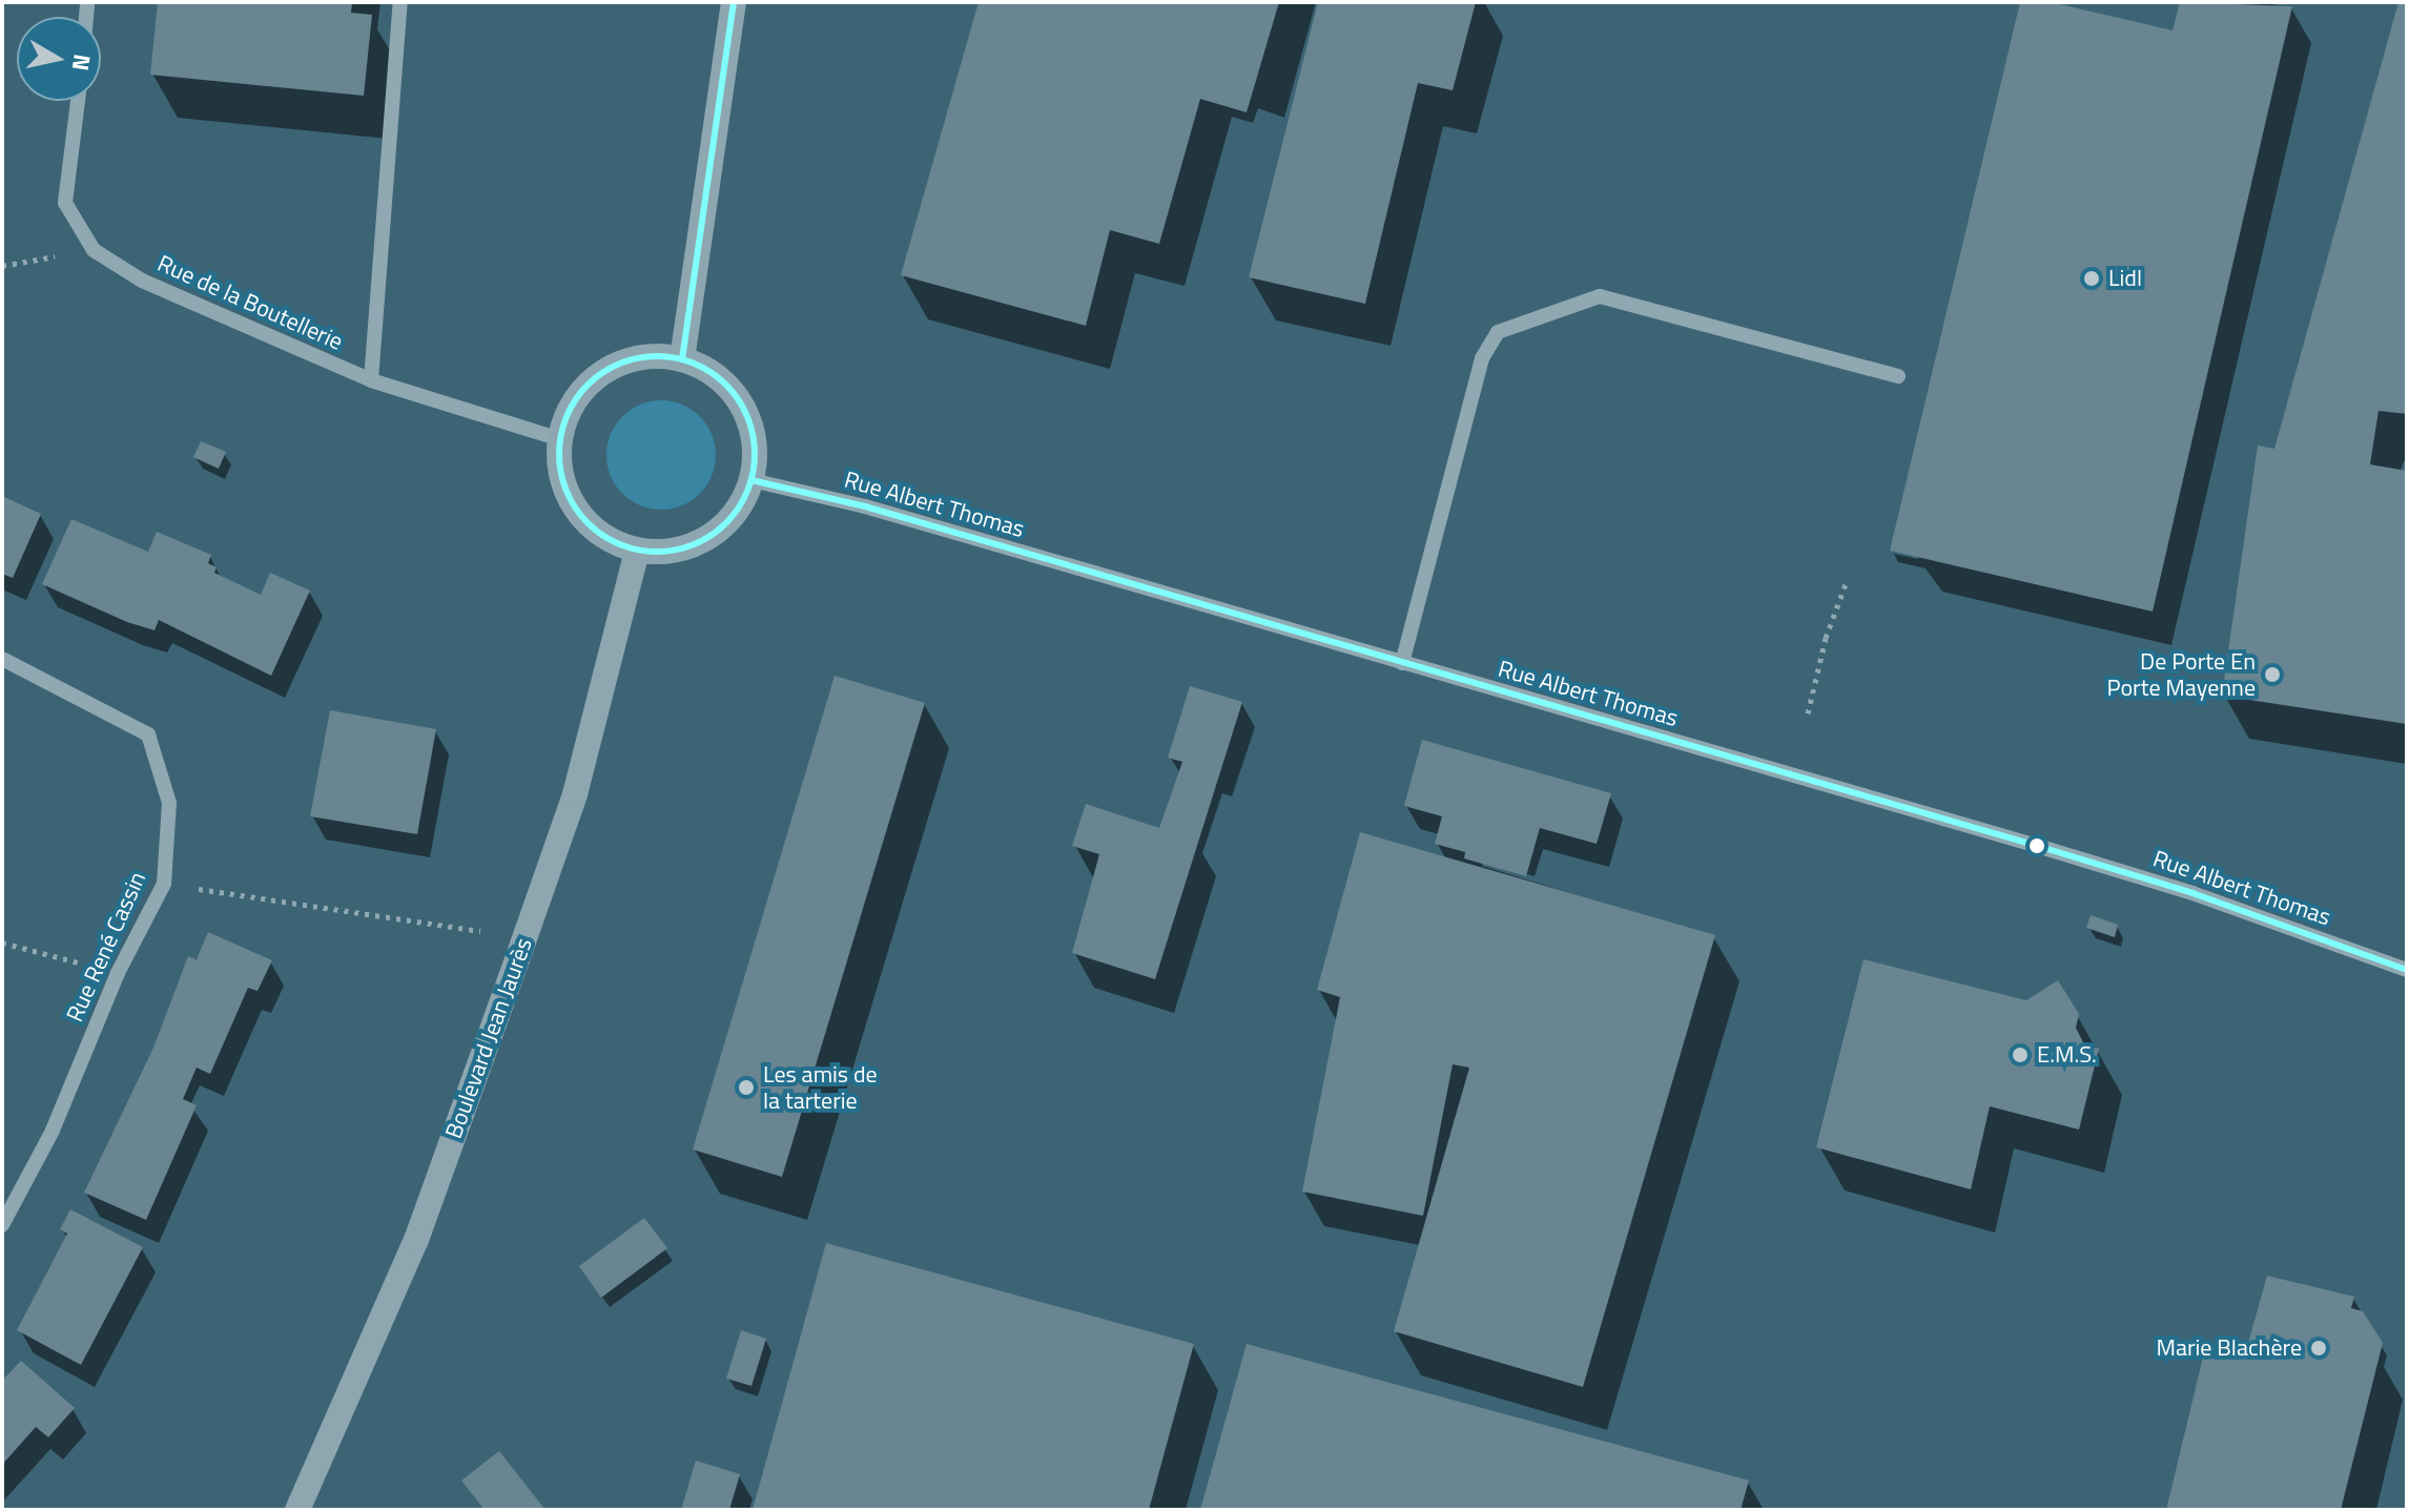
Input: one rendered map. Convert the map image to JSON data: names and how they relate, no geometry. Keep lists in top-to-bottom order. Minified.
{"streets":{"main road":["Boulevard Jean Jaurès"],"street":["Rue de la Boutellerie","Rue Albert Thomas","Rue René Cassin"]},"crossings":[["Rue de la Boutellerie","Rue Albert Thomas"],["Rue de la Boutellerie","Boulevard Jean Jaurès"],["Rue Albert Thomas","Boulevard Jean Jaurès"]],"places":["Lidl","De Porte En Porte Mayenne","E.M.S.","Les amis de la tarterie","Marie Blachère"],"north":"right"}
